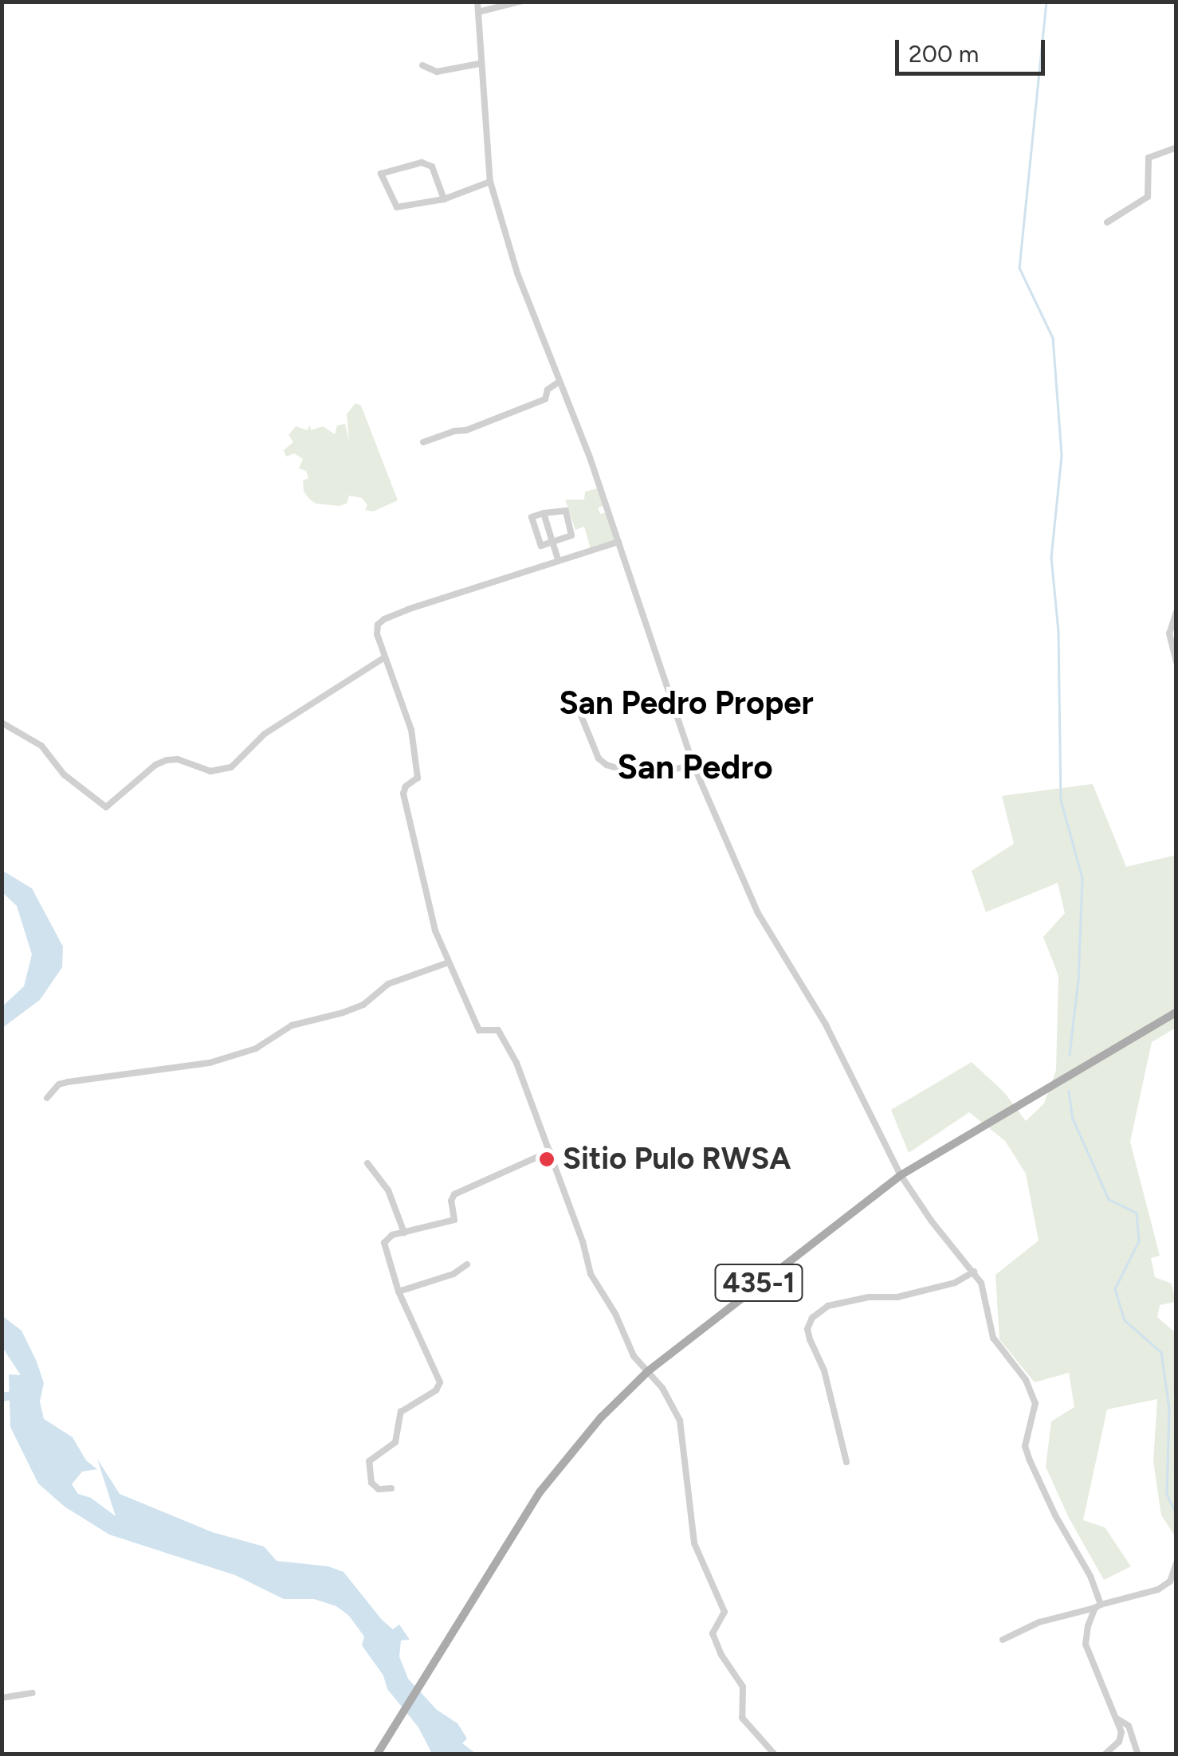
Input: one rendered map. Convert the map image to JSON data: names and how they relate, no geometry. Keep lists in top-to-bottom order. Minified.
{"streets":{"main road":["435-1"]},"districts":["San Pedro Proper","San Pedro"],"places":["Sitio Pulo RWSA"],"scale_bar":"200 m"}
